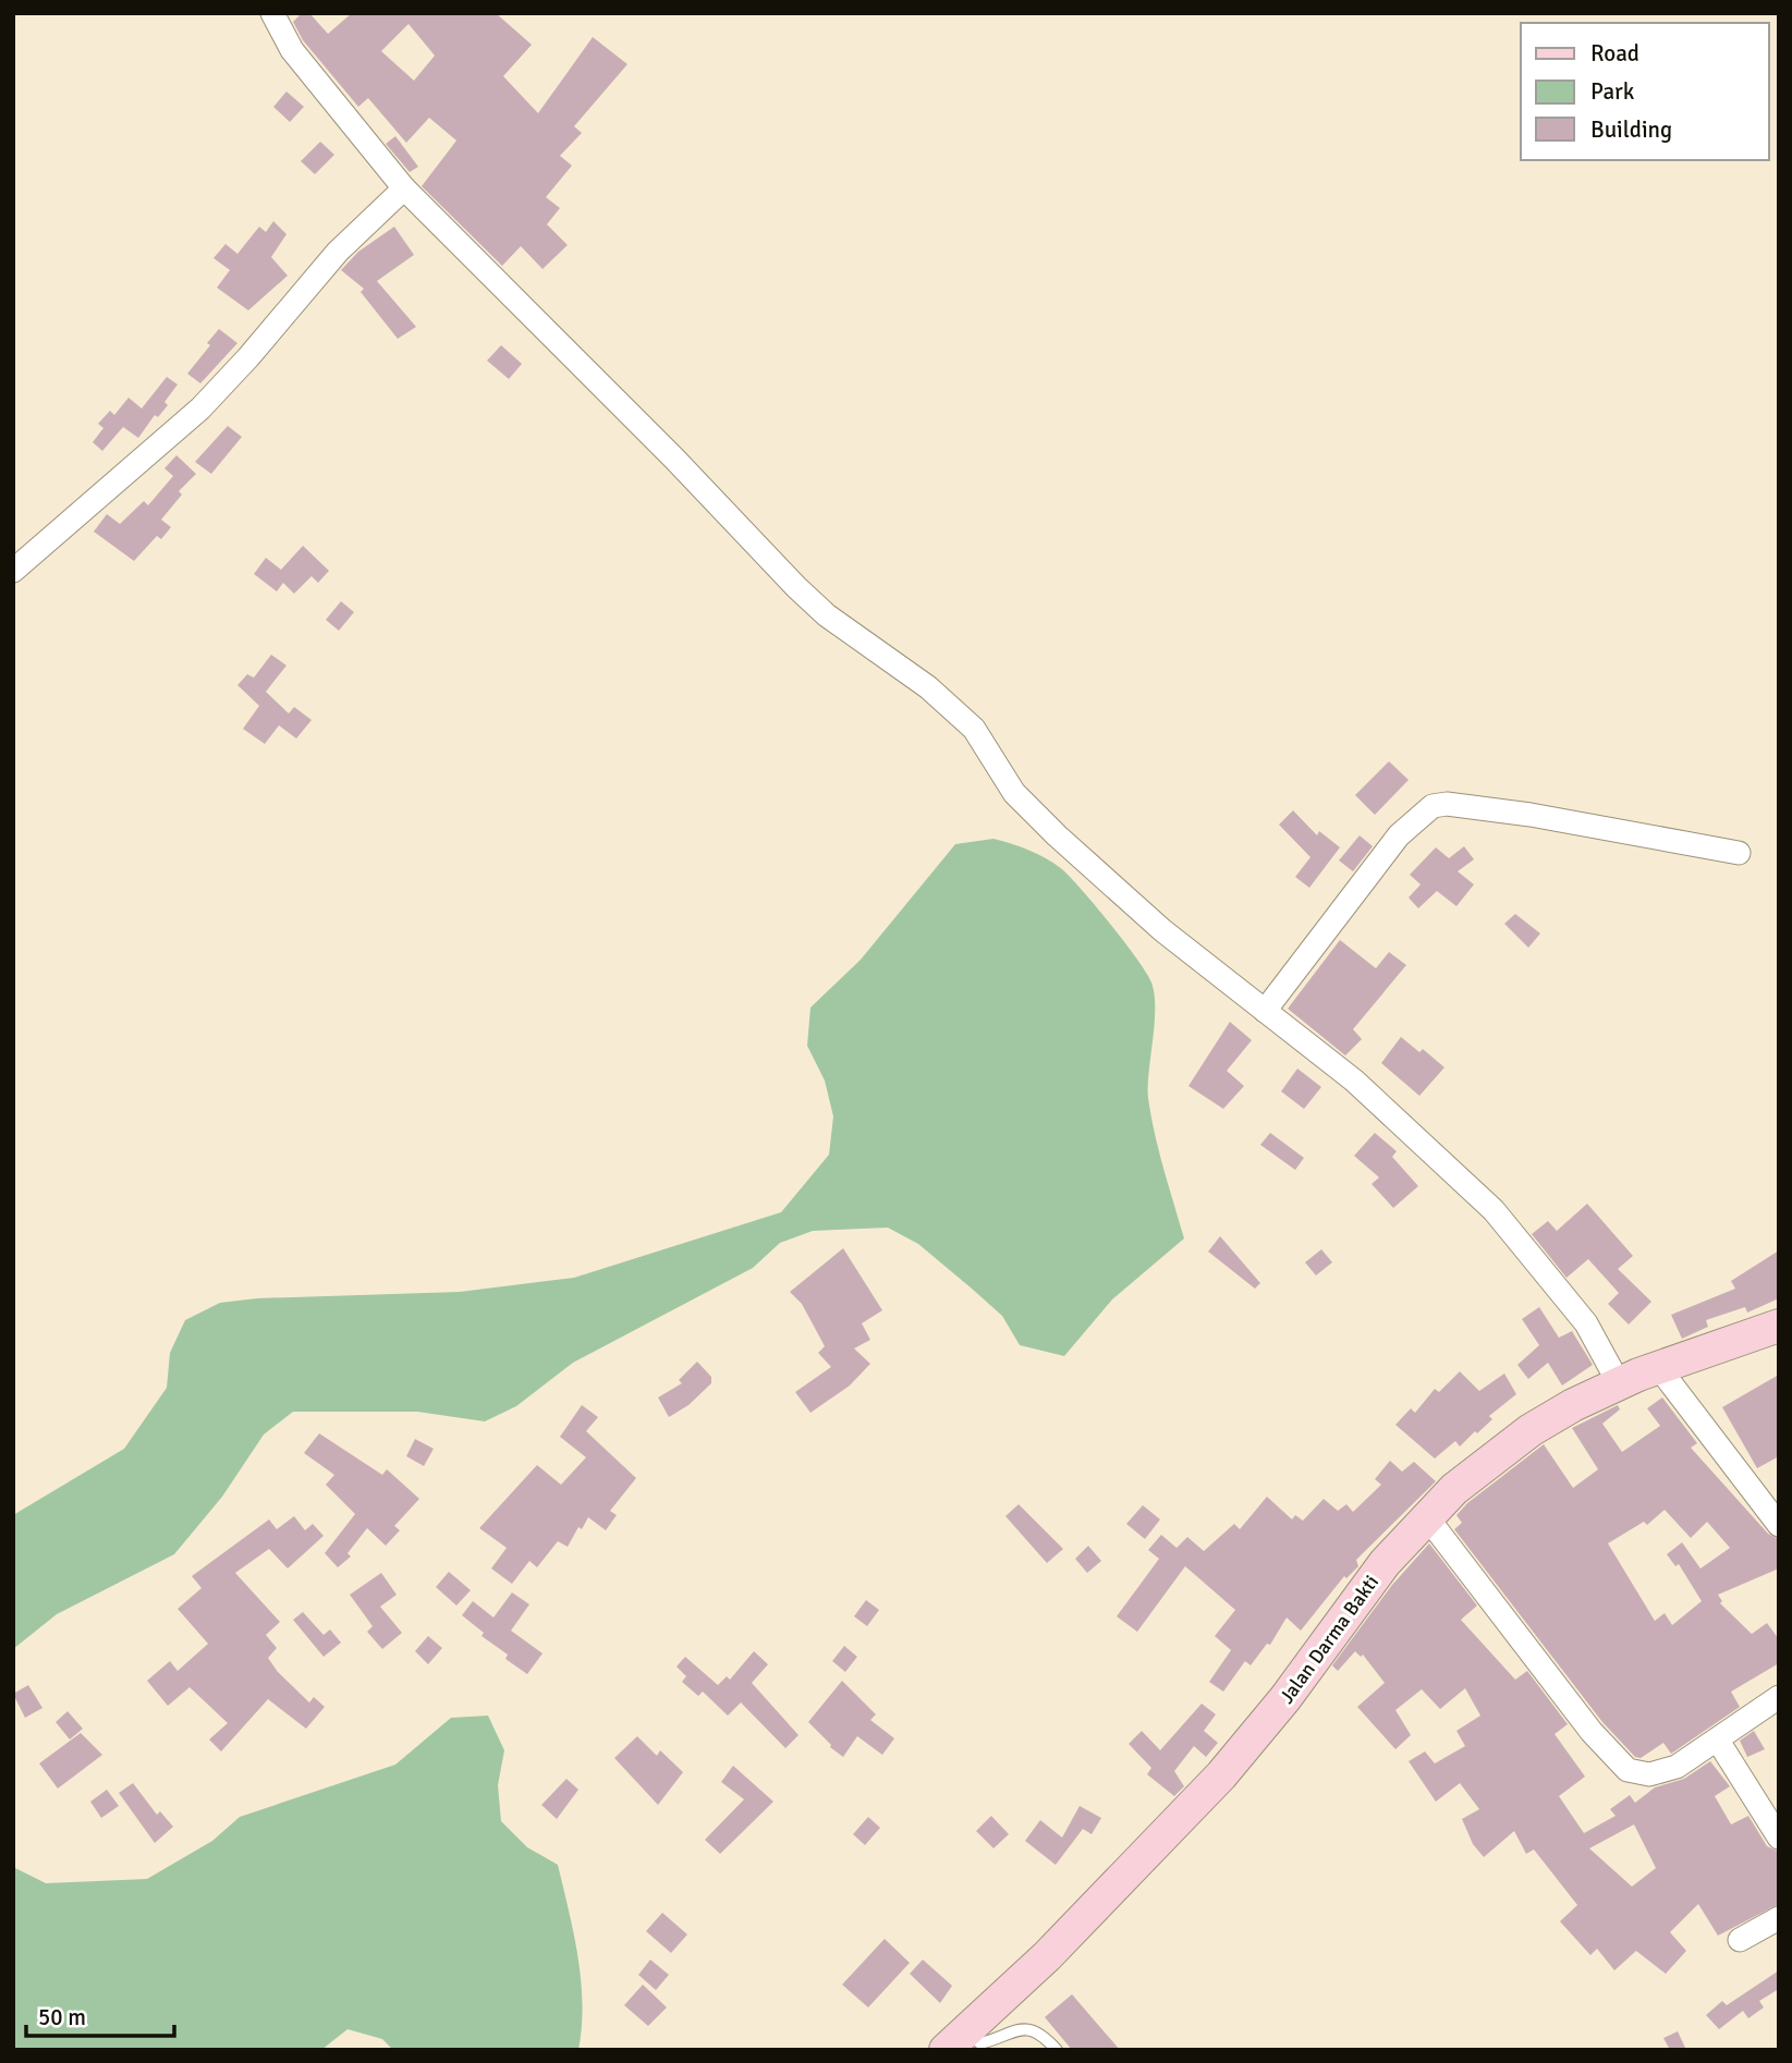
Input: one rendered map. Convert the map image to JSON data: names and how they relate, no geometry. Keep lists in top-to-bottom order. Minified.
{"streets":{"street":["Jalan Darma Bakti"]},"legend":["Road","Park","Building"],"scale_bar":"50 m"}
